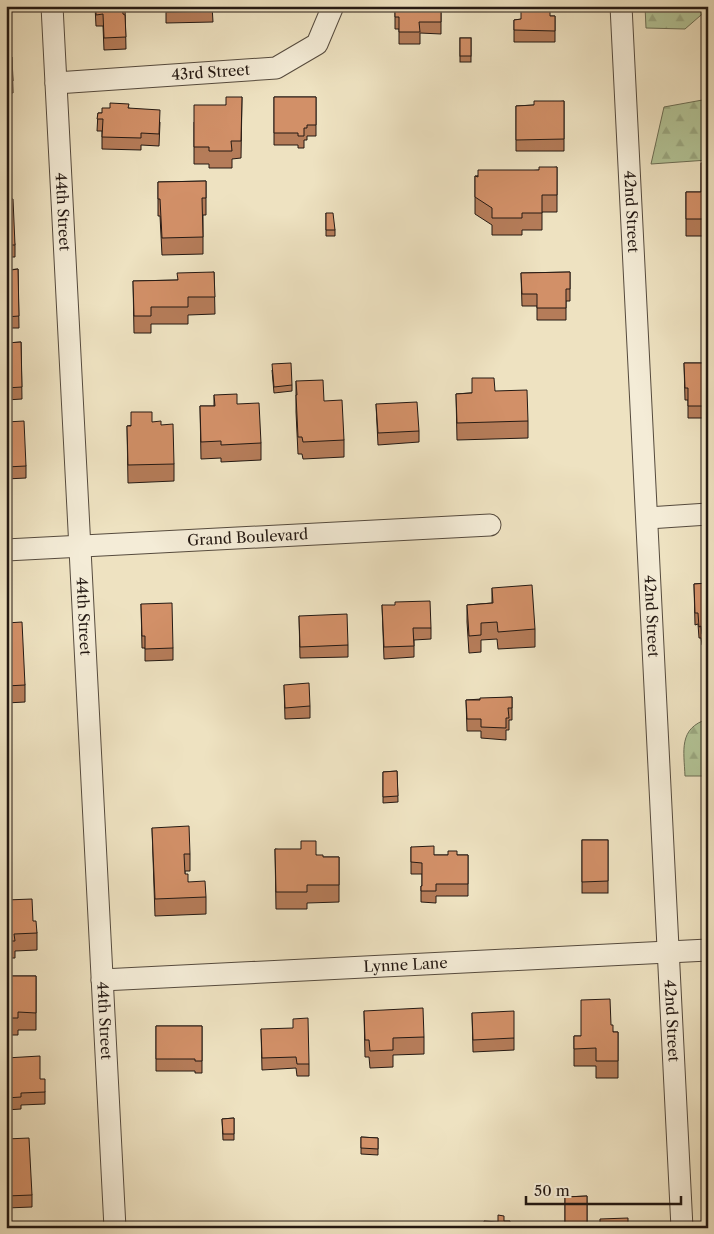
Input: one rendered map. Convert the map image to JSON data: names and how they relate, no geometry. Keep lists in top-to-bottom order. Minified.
{"streets":{"street":["43rd Street","42nd Street","44th Street","Grand Boulevard","Lynne Lane"]},"crossings":[["43rd Street","44th Street"],["42nd Street","Lynne Lane"],["44th Street","Grand Boulevard"],["44th Street","Lynne Lane"]],"scale_bar":"50 m"}
